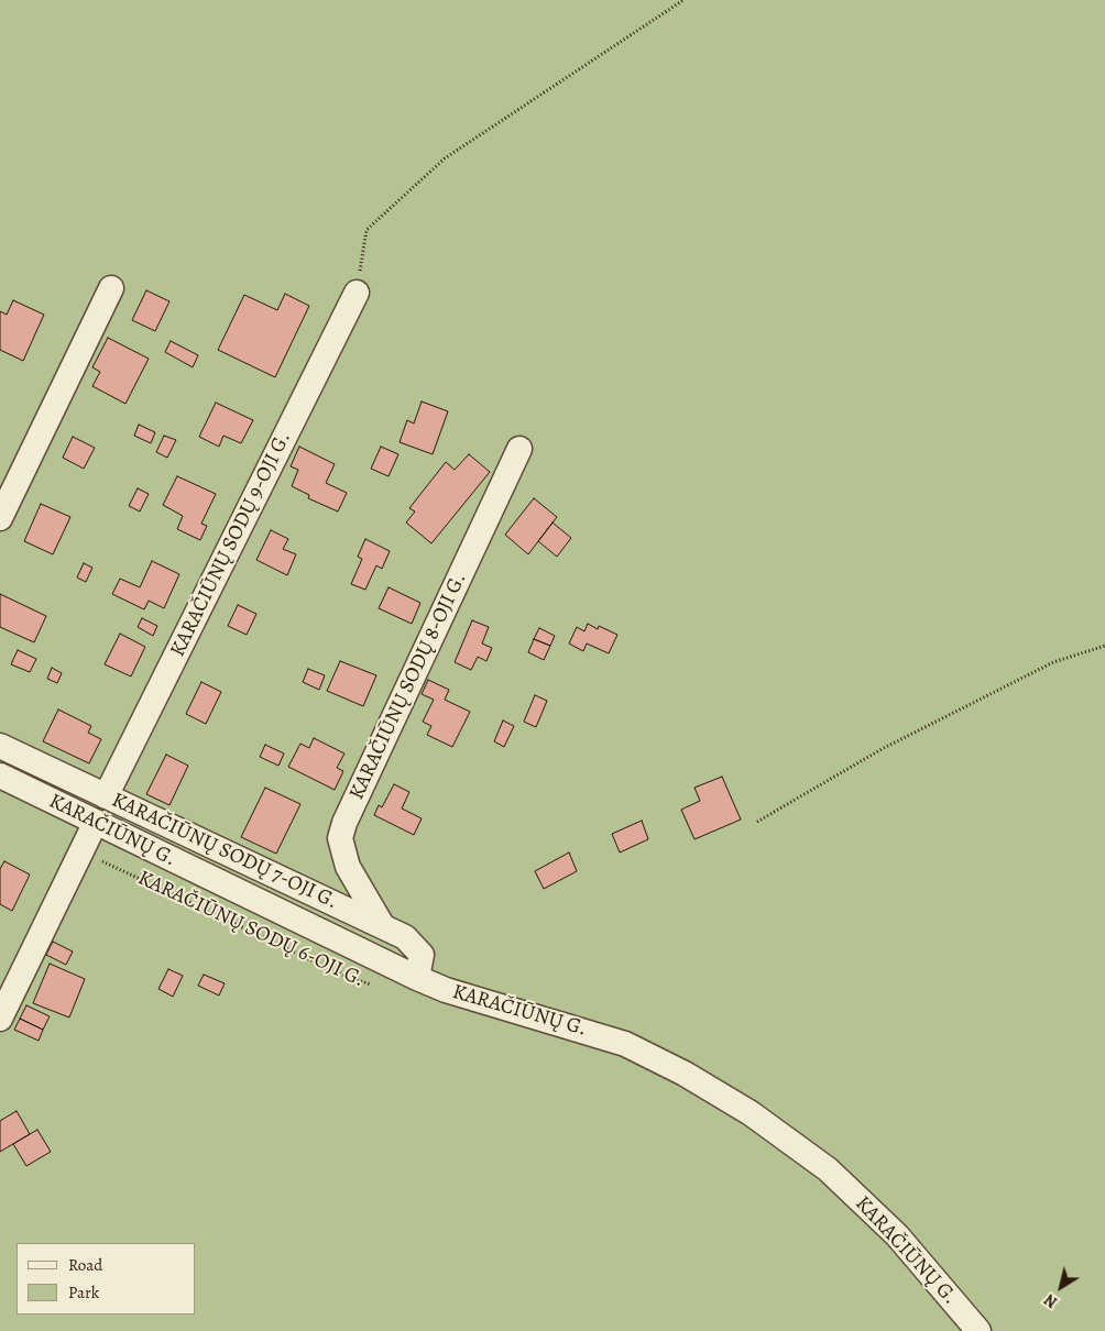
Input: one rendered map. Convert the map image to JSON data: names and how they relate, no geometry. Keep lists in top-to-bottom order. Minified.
{"streets":{"street":["KARAČIŪNŲ SODŲ 9-OJI G.","KARAČIŪNŲ SODŲ 8-OJI G.","KARAČIŪNŲ G.","KARAČIŪNŲ SODŲ 7-OJI G."],"path":["KARAČIŪNŲ SODŲ 6-OJI G."]},"crossings":[["KARAČIŪNŲ SODŲ 9-OJI G.","KARAČIŪNŲ SODŲ 7-OJI G."],["KARAČIŪNŲ SODŲ 8-OJI G.","KARAČIŪNŲ SODŲ 7-OJI G."],["KARAČIŪNŲ G.","KARAČIŪNŲ SODŲ 7-OJI G."]],"legend":["Road","Park"],"north":"bottom left"}
